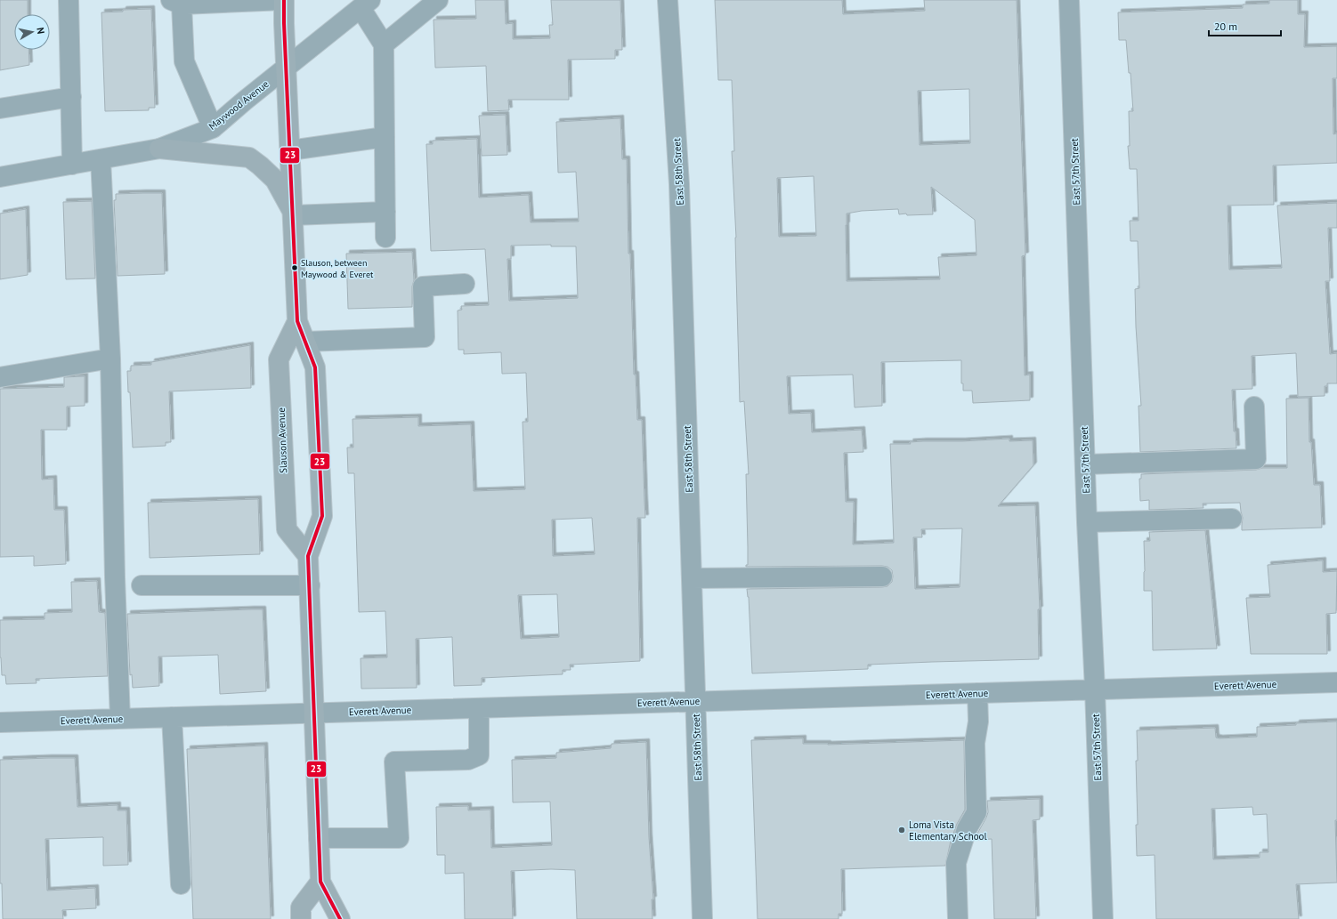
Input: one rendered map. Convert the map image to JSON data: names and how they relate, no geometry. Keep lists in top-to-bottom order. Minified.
{"streets":{"main road":["Slauson Avenue"],"street":["Maywood Avenue","East 58th Street","East 57th Street","Everett Avenue"]},"crossings":[["Maywood Avenue","Slauson Avenue"],["East 58th Street","Everett Avenue"],["East 57th Street","Everett Avenue"],["Slauson Avenue","Everett Avenue"]],"places":["Slauson, between Maywood & Everet","Loma Vista Elementary School"],"lines":["transit line 23"],"scale_bar":"20 m","north":"right"}
